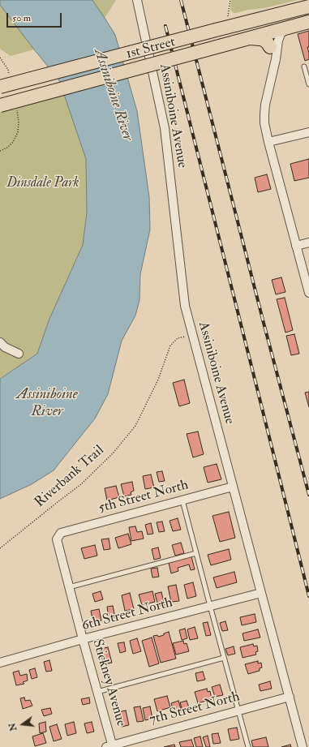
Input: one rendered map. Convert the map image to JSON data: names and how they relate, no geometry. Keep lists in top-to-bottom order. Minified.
{"streets":{"main road":["1st Street"],"street":["Assiniboine Avenue","5th Street North","6th Street North","Stickney Avenue","7th Street North"],"path":["Riverbank Trail"]},"crossings":[["Assiniboine Avenue","Riverbank Trail"],["Assiniboine Avenue","5th Street North"],["Assiniboine Avenue","6th Street North"],["Assiniboine Avenue","7th Street North"],["5th Street North","Stickney Avenue"],["6th Street North","Stickney Avenue"],["Stickney Avenue","7th Street North"]],"water":["Assiniboine River"],"parks":["Dinsdale Park"],"scale_bar":"50 m","north":"left"}
